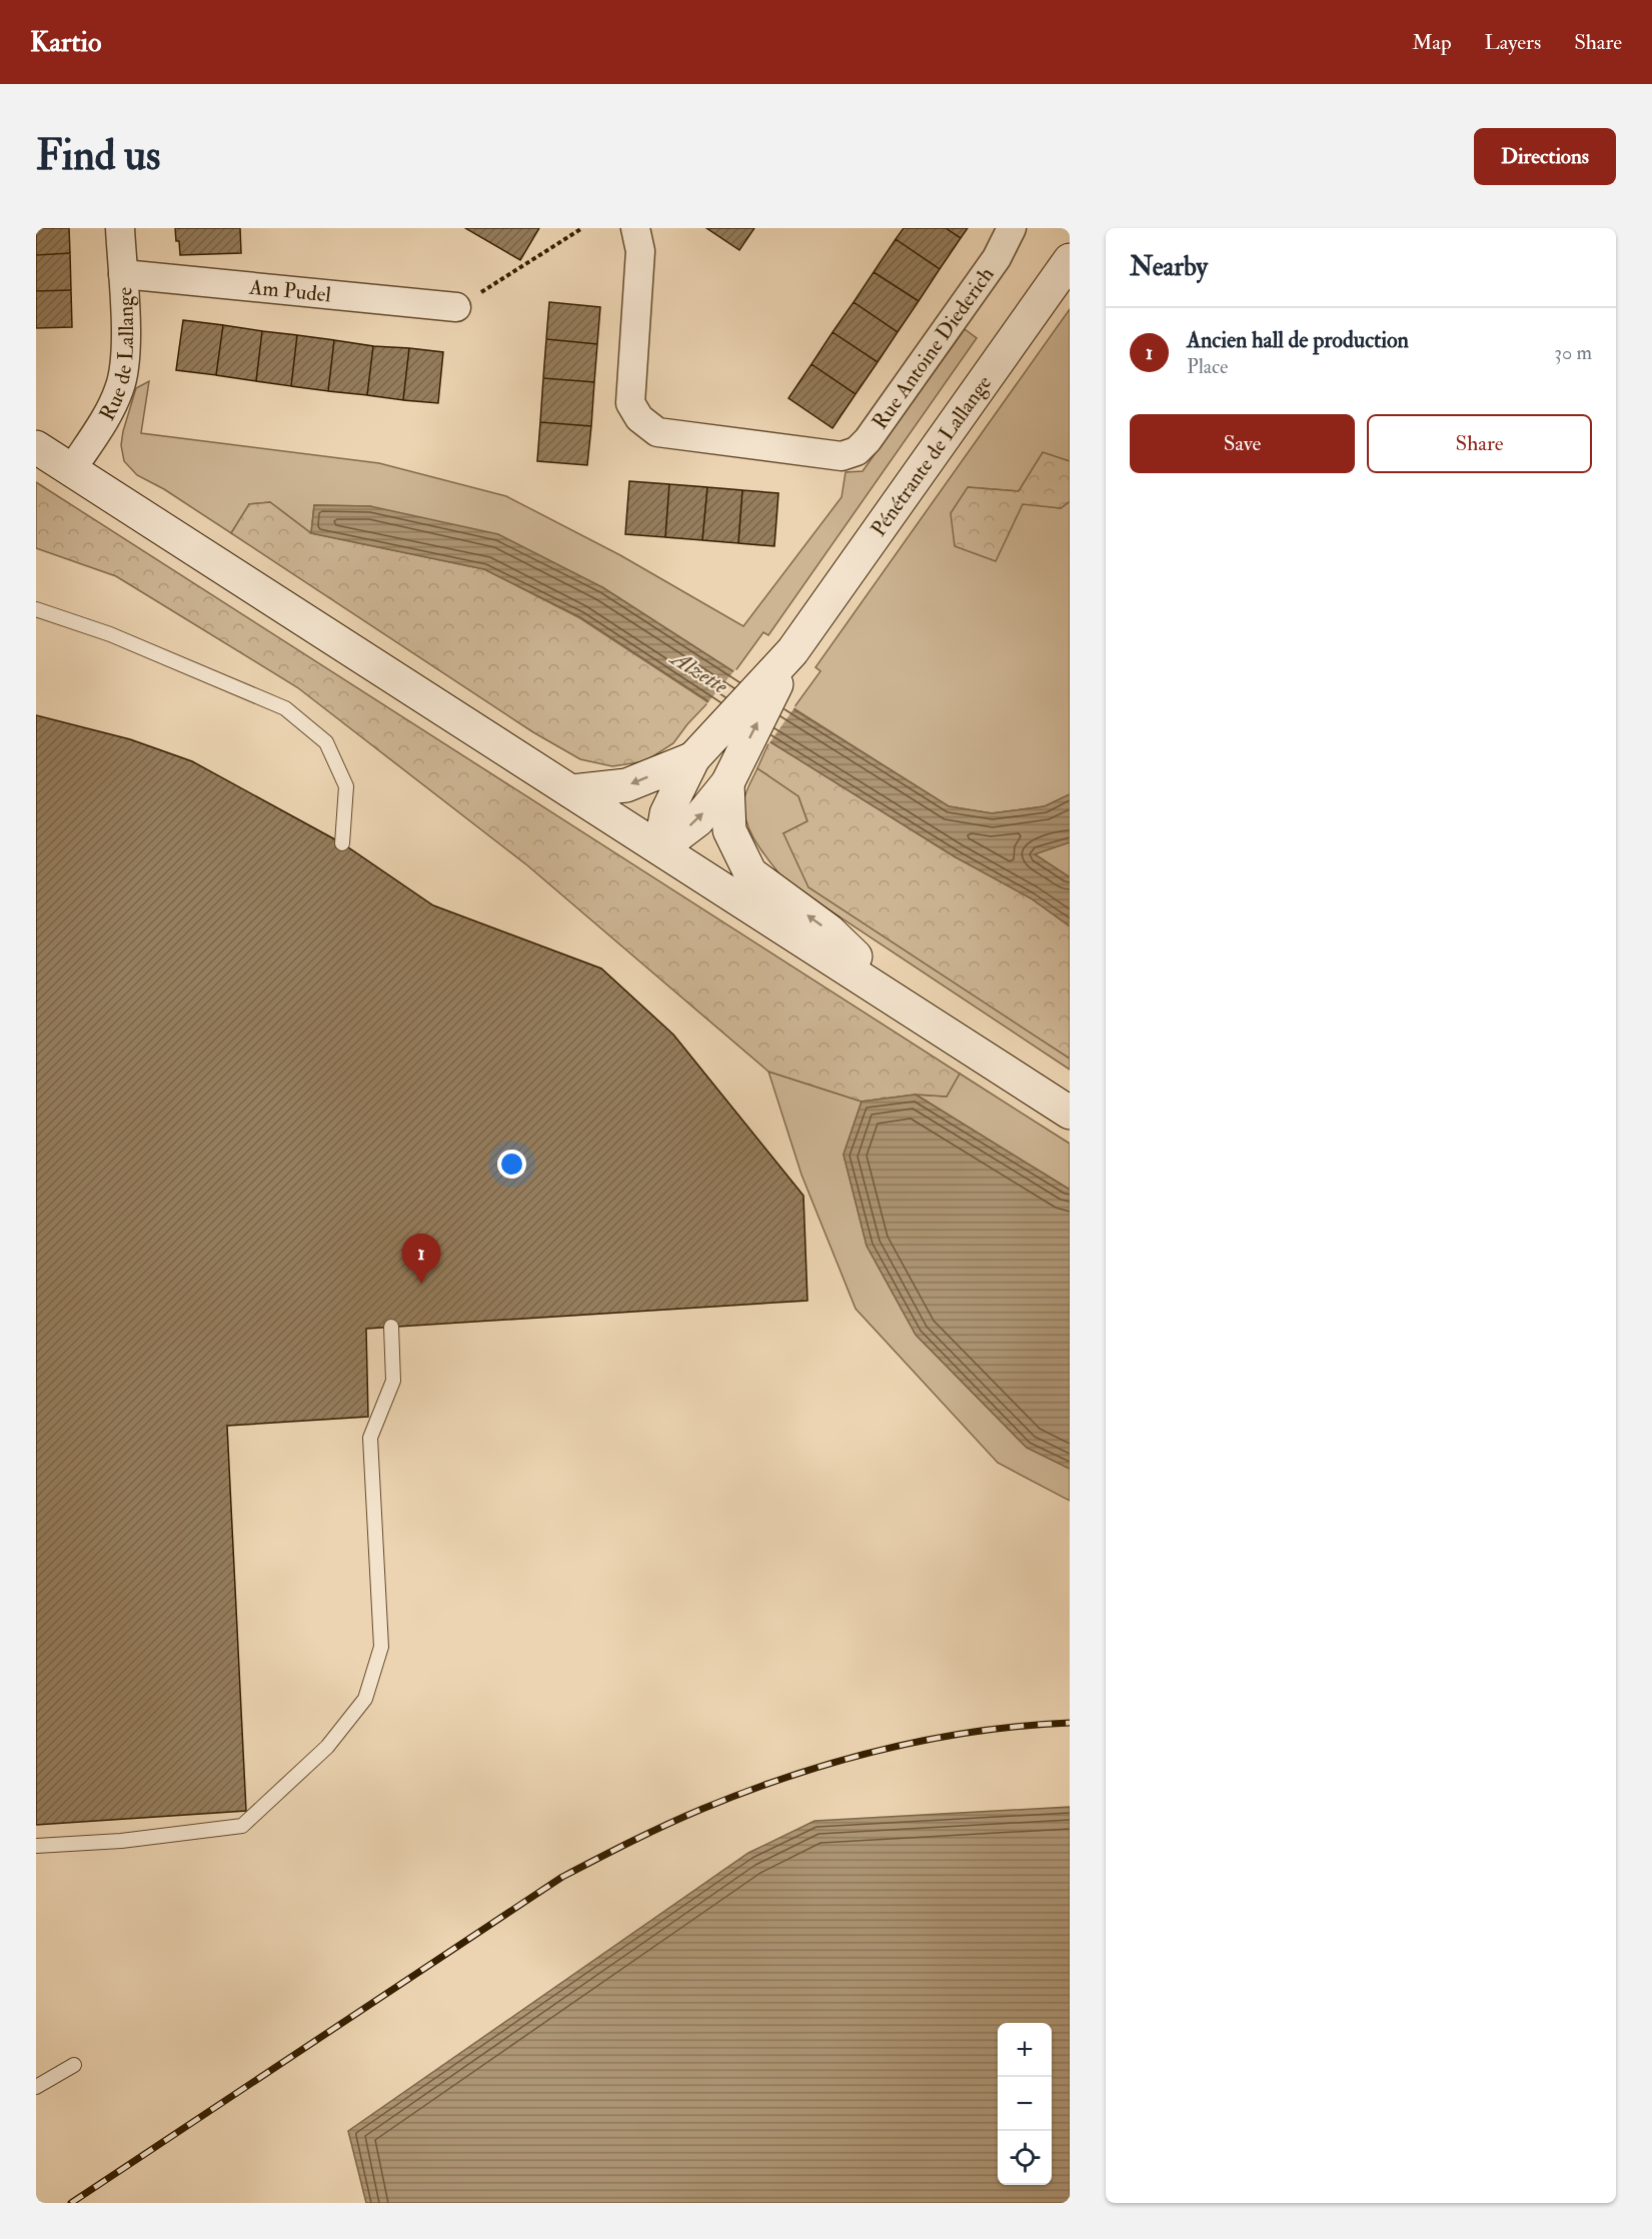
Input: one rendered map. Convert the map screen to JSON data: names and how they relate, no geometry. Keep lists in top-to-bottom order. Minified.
{"streets":{"main road":["Pénétrante de Lallange"],"street":["Am Pudel","Rue Antoine Diederich","Rue de Lallange"]},"crossings":[["Am Pudel","Rue de Lallange"]],"water":["Alzette"],"page":{"header":"Kartio","nav":["Map","Layers","Share"],"buttons":["Directions",["Save","Share"]],"title":"Find us","heading":"Nearby","list":[{"mark":"1","name":"Ancien hall de production","note":"Place","value":"30 m"}],"pins":"1","map_buttons":["+","−"]}}
